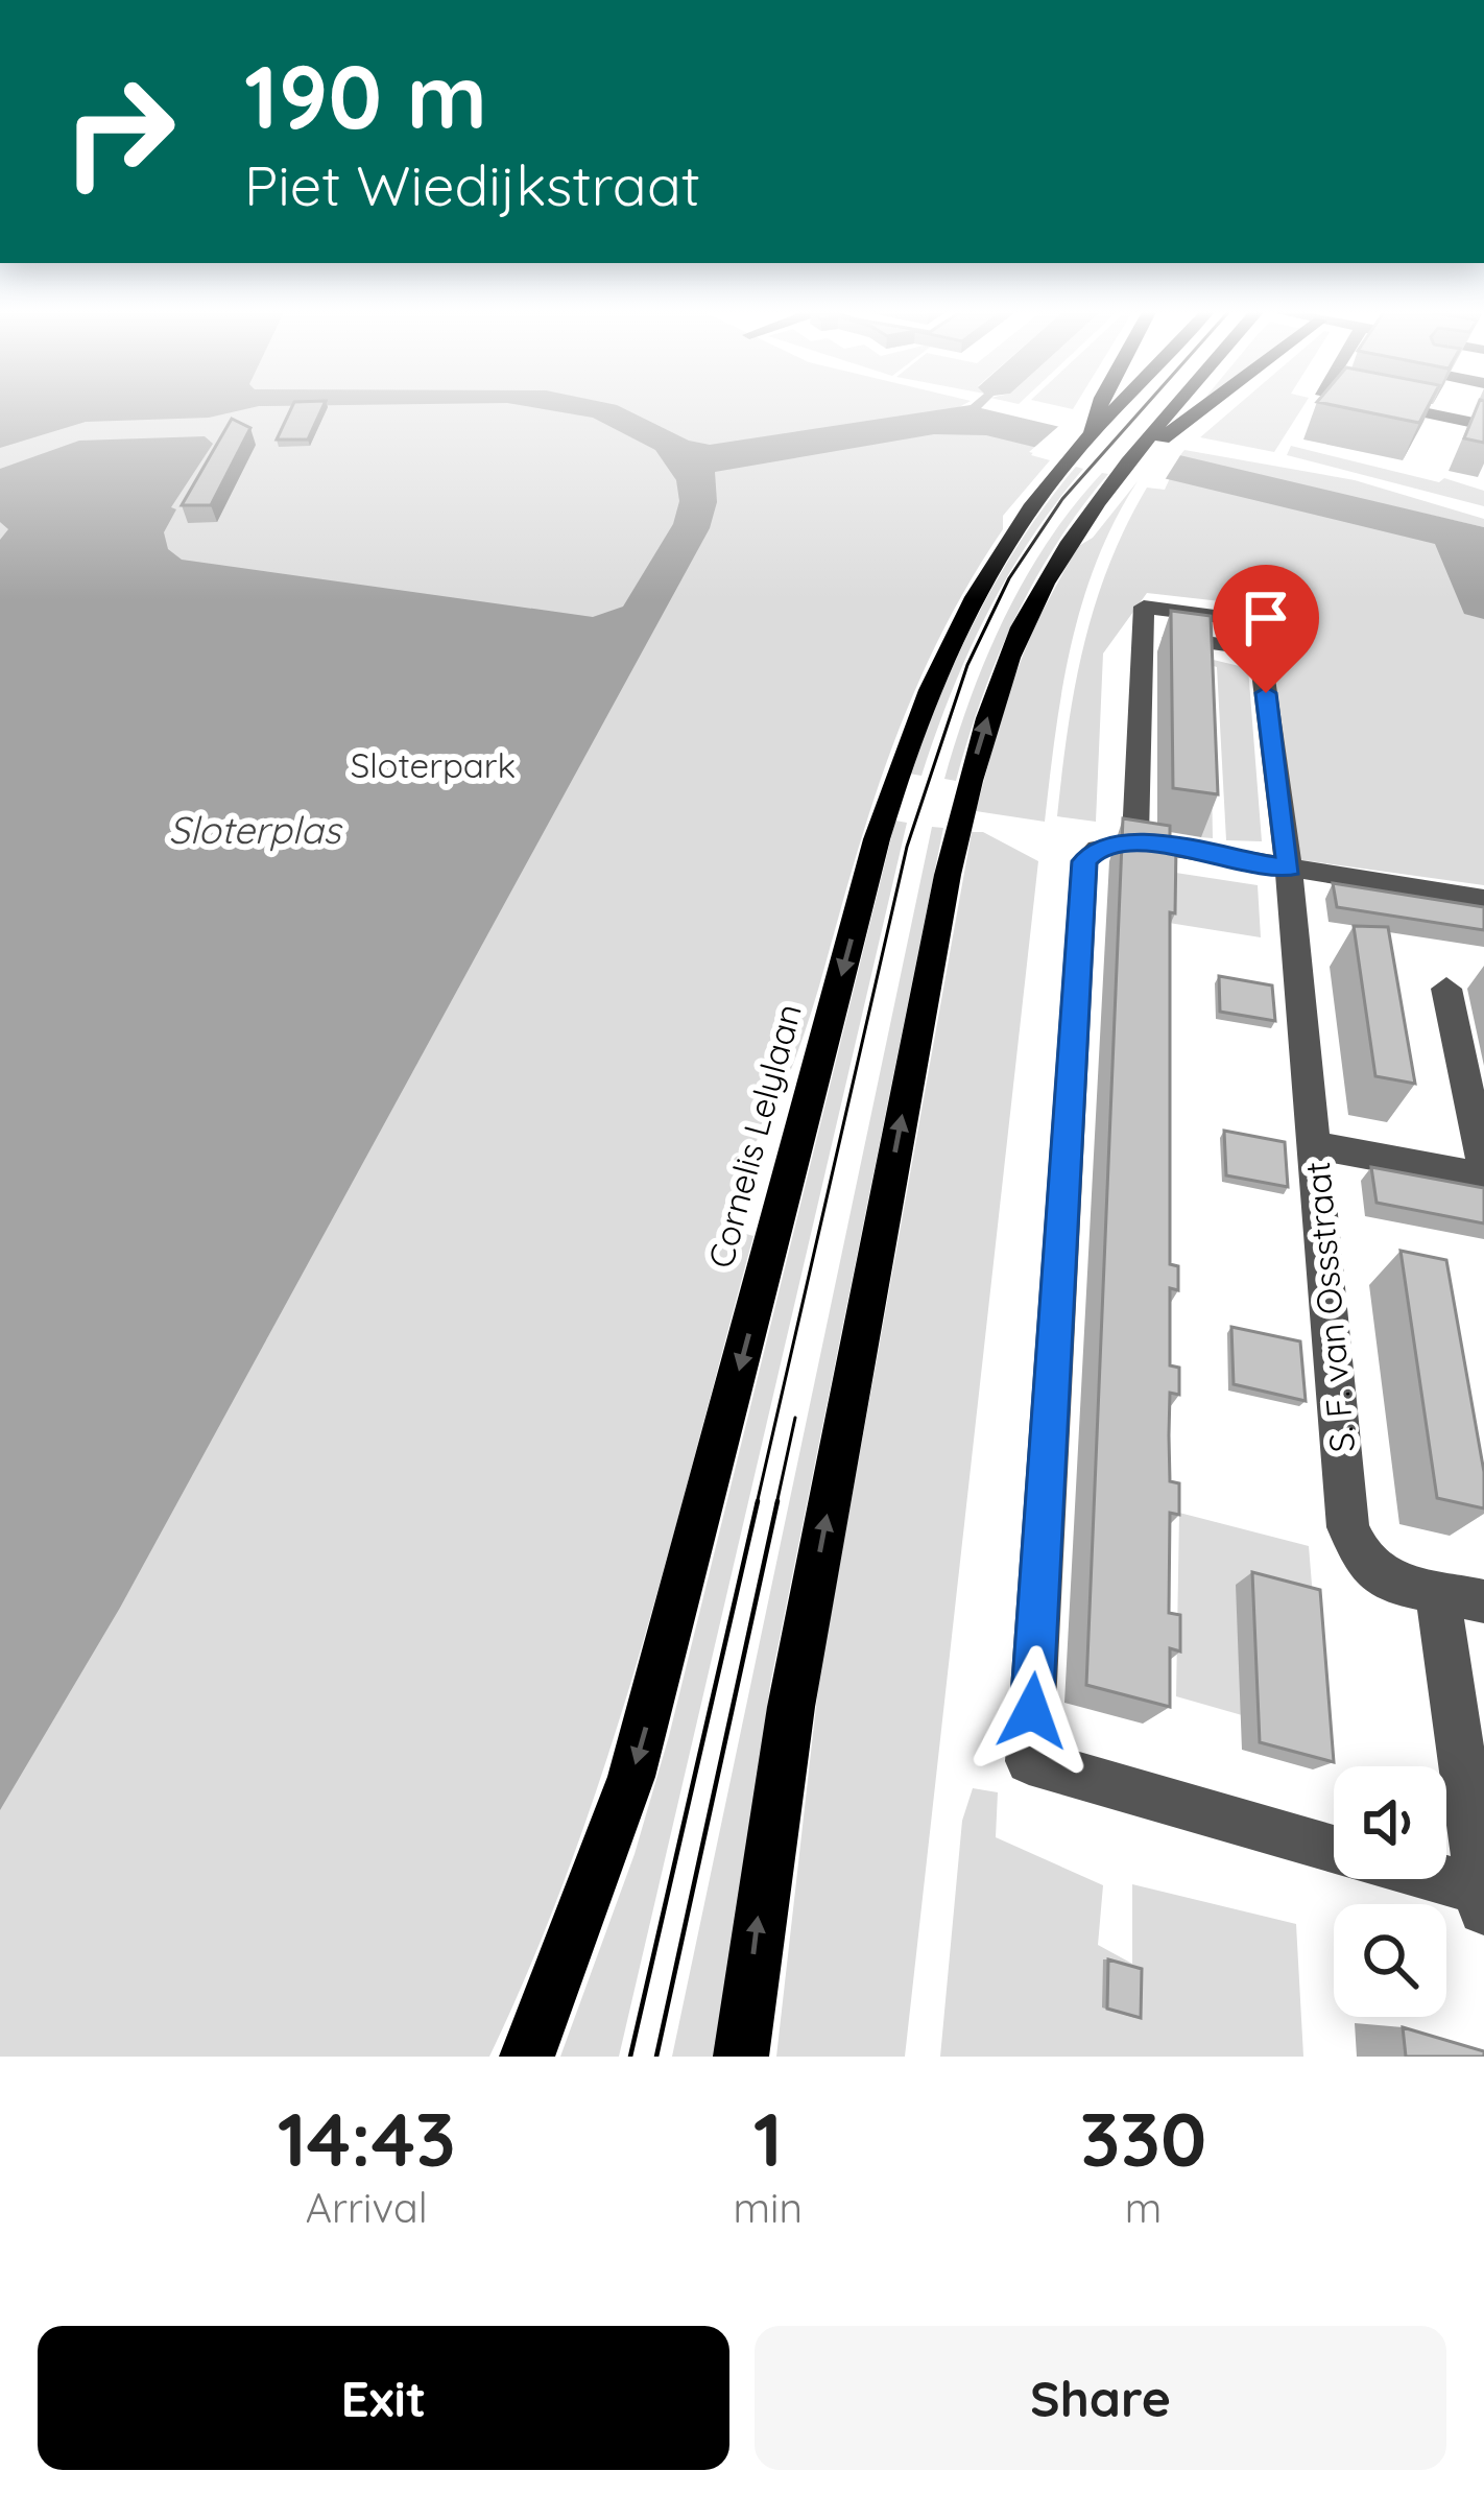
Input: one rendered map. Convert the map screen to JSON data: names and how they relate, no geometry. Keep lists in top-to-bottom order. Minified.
{"streets":{"main road":["Cornelis Lelylaan"],"street":["S. F. van Ossstraat"]},"water":["Sloterplas"],"parks":["Sloterpark"],"page":{"turn":["190 m","Piet Wiedijkstraat"],"eta":["14:43","Arrival","1","min","330","m"],"buttons":["Exit","Share"]}}
